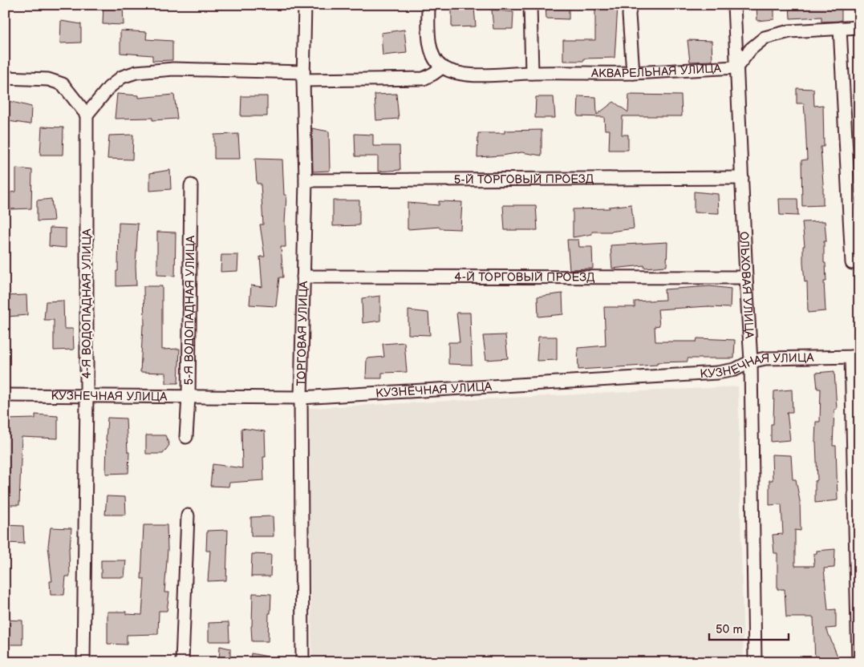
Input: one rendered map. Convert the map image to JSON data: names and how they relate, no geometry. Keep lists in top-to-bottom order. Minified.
{"streets":{"street":["АКВАРЕЛЬНАЯ УЛИЦА","5-Й ТОРГОВЫЙ ПРОЕЗД","4-Й ТОРГОВЫЙ ПРОЕЗД","ОЛЬХОВАЯ УЛИЦА","4-Я ВОДОПАДНАЯ УЛИЦА","5-Я ВОДОПАДНАЯ УЛИЦА","ТОРГОВАЯ УЛИЦА","КУЗНЕЧНАЯ УЛИЦА"]},"crossings":[["АКВАРЕЛЬНАЯ УЛИЦА","ОЛЬХОВАЯ УЛИЦА"],["5-Й ТОРГОВЫЙ ПРОЕЗД","ОЛЬХОВАЯ УЛИЦА"],["5-Й ТОРГОВЫЙ ПРОЕЗД","ТОРГОВАЯ УЛИЦА"],["4-Й ТОРГОВЫЙ ПРОЕЗД","ОЛЬХОВАЯ УЛИЦА"],["4-Й ТОРГОВЫЙ ПРОЕЗД","ТОРГОВАЯ УЛИЦА"],["ОЛЬХОВАЯ УЛИЦА","КУЗНЕЧНАЯ УЛИЦА"],["4-Я ВОДОПАДНАЯ УЛИЦА","КУЗНЕЧНАЯ УЛИЦА"],["5-Я ВОДОПАДНАЯ УЛИЦА","КУЗНЕЧНАЯ УЛИЦА"],["ТОРГОВАЯ УЛИЦА","КУЗНЕЧНАЯ УЛИЦА"]],"scale_bar":"50 m"}
